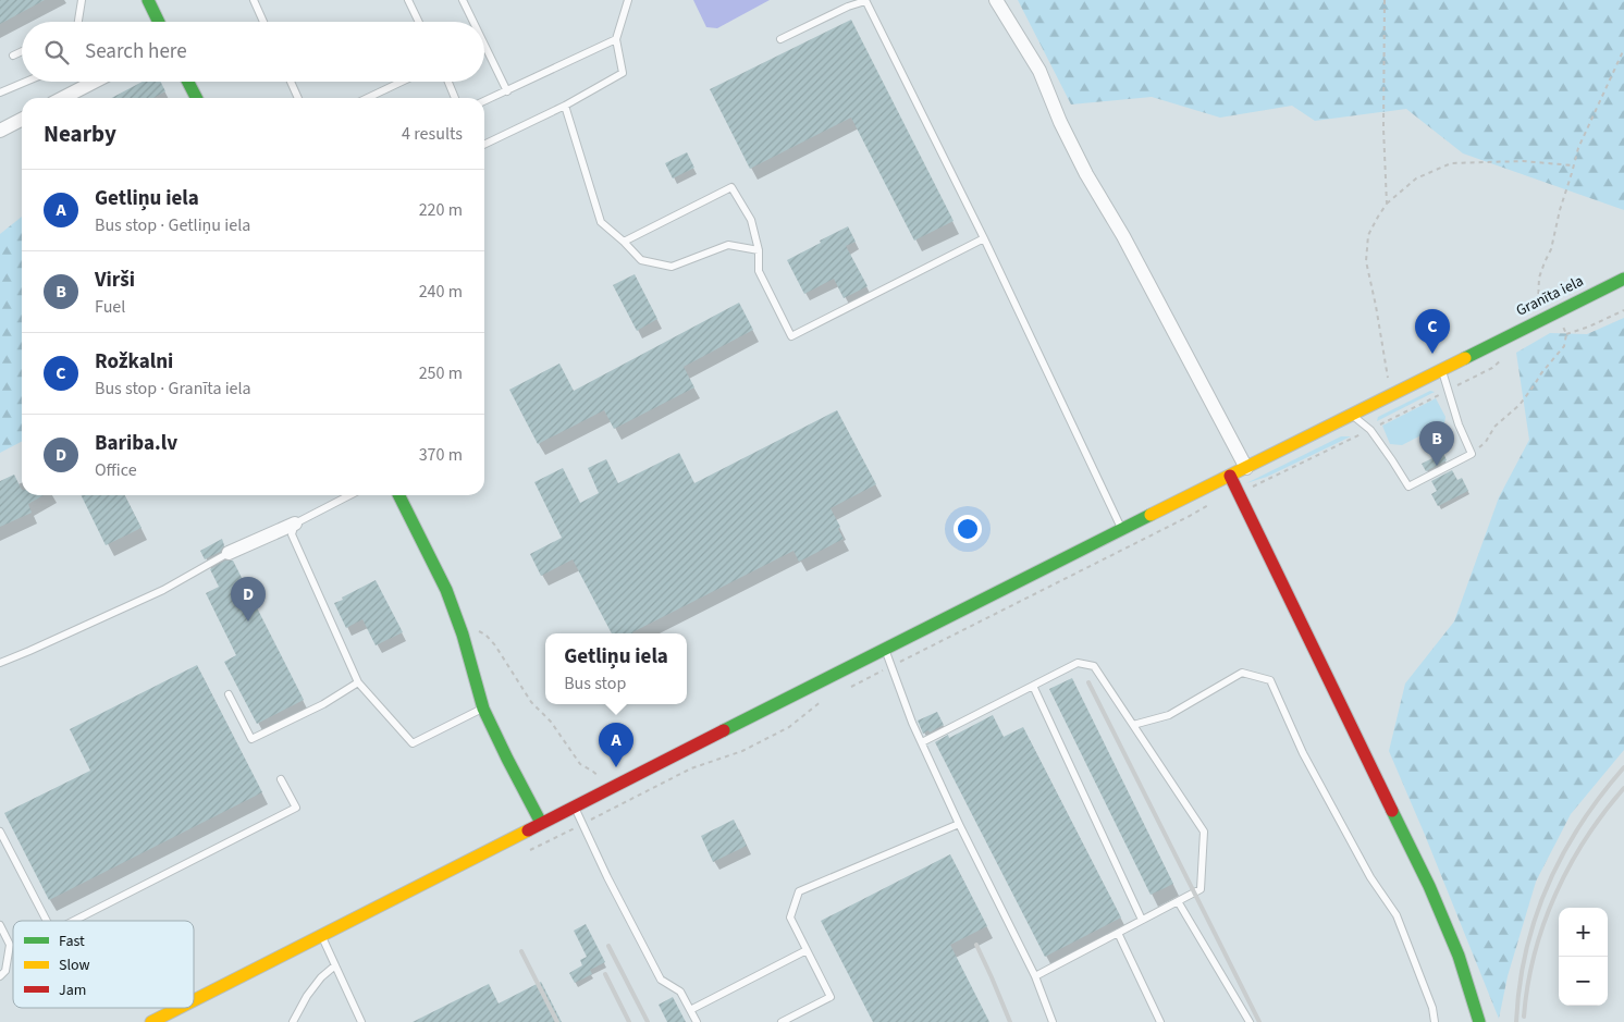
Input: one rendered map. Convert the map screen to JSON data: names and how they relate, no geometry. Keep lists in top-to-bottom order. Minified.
{"streets":{"main road":["Granīta iela"]},"legend":["Fast","Slow","Jam"],"page":{"search":"Search here","heading":["Nearby","4 results"],"list":[{"mark":"A","name":"Getliņu iela","note":"Bus stop · Getliņu iela","value":"220 m"},{"mark":"B","name":"Virši","note":"Fuel","value":"240 m"},{"mark":"C","name":"Rožkalni","note":"Bus stop · Granīta iela","value":"250 m"},{"mark":"D","name":"Bariba.lv","note":"Office","value":"370 m"}],"pins":["C","B","D","A"],"popup":["Getliņu iela","Bus stop"],"map_buttons":["+","−"]}}
